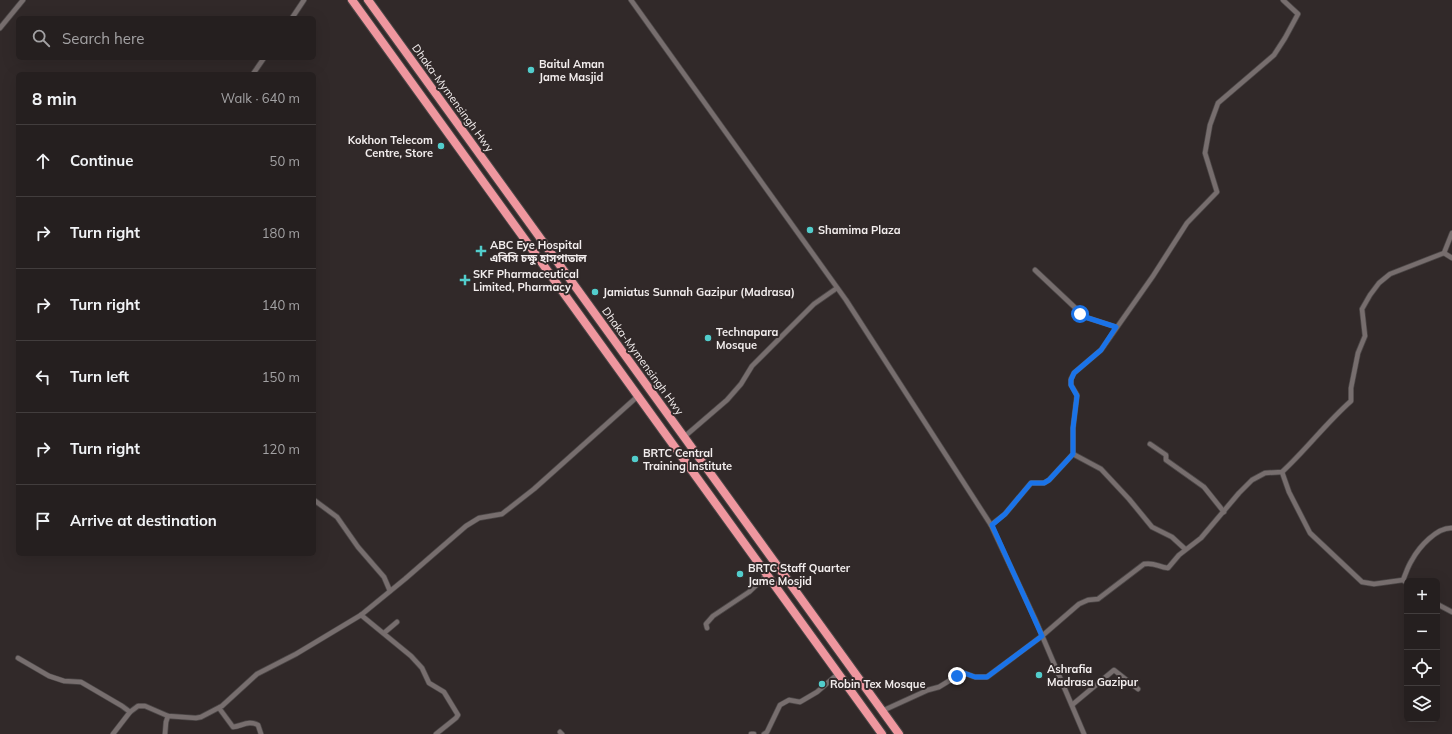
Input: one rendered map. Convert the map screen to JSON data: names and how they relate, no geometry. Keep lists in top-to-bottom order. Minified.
{"streets":{"highway":["Dhaka-Mymensingh Hwy"]},"places":{"other":["Baitul Aman Jame Masjid","Kokhon Telecom Centre, Store","Shamima Plaza","Jamiatus Sunnah Gazipur (Madrasa)","Technapara Mosque","BRTC Central Training Institute","BRTC Staff Quarter Jame Mosjid","Ashrafia Madrasa Gazipur","Robin Tex Mosque"],"health":["ABC Eye Hospital এবিসি চক্ষু হাসপাতাল","SKF Pharmaceutical Limited, Pharmacy"]},"page":{"search":"Search here","heading":["8 min","Walk · 640 m"],"list":[["Continue","50 m"],["Turn right","180 m"],["Turn right","140 m"],["Turn left","150 m"],["Turn right","120 m"],"Arrive at destination"],"map_buttons":["+","−"]}}
